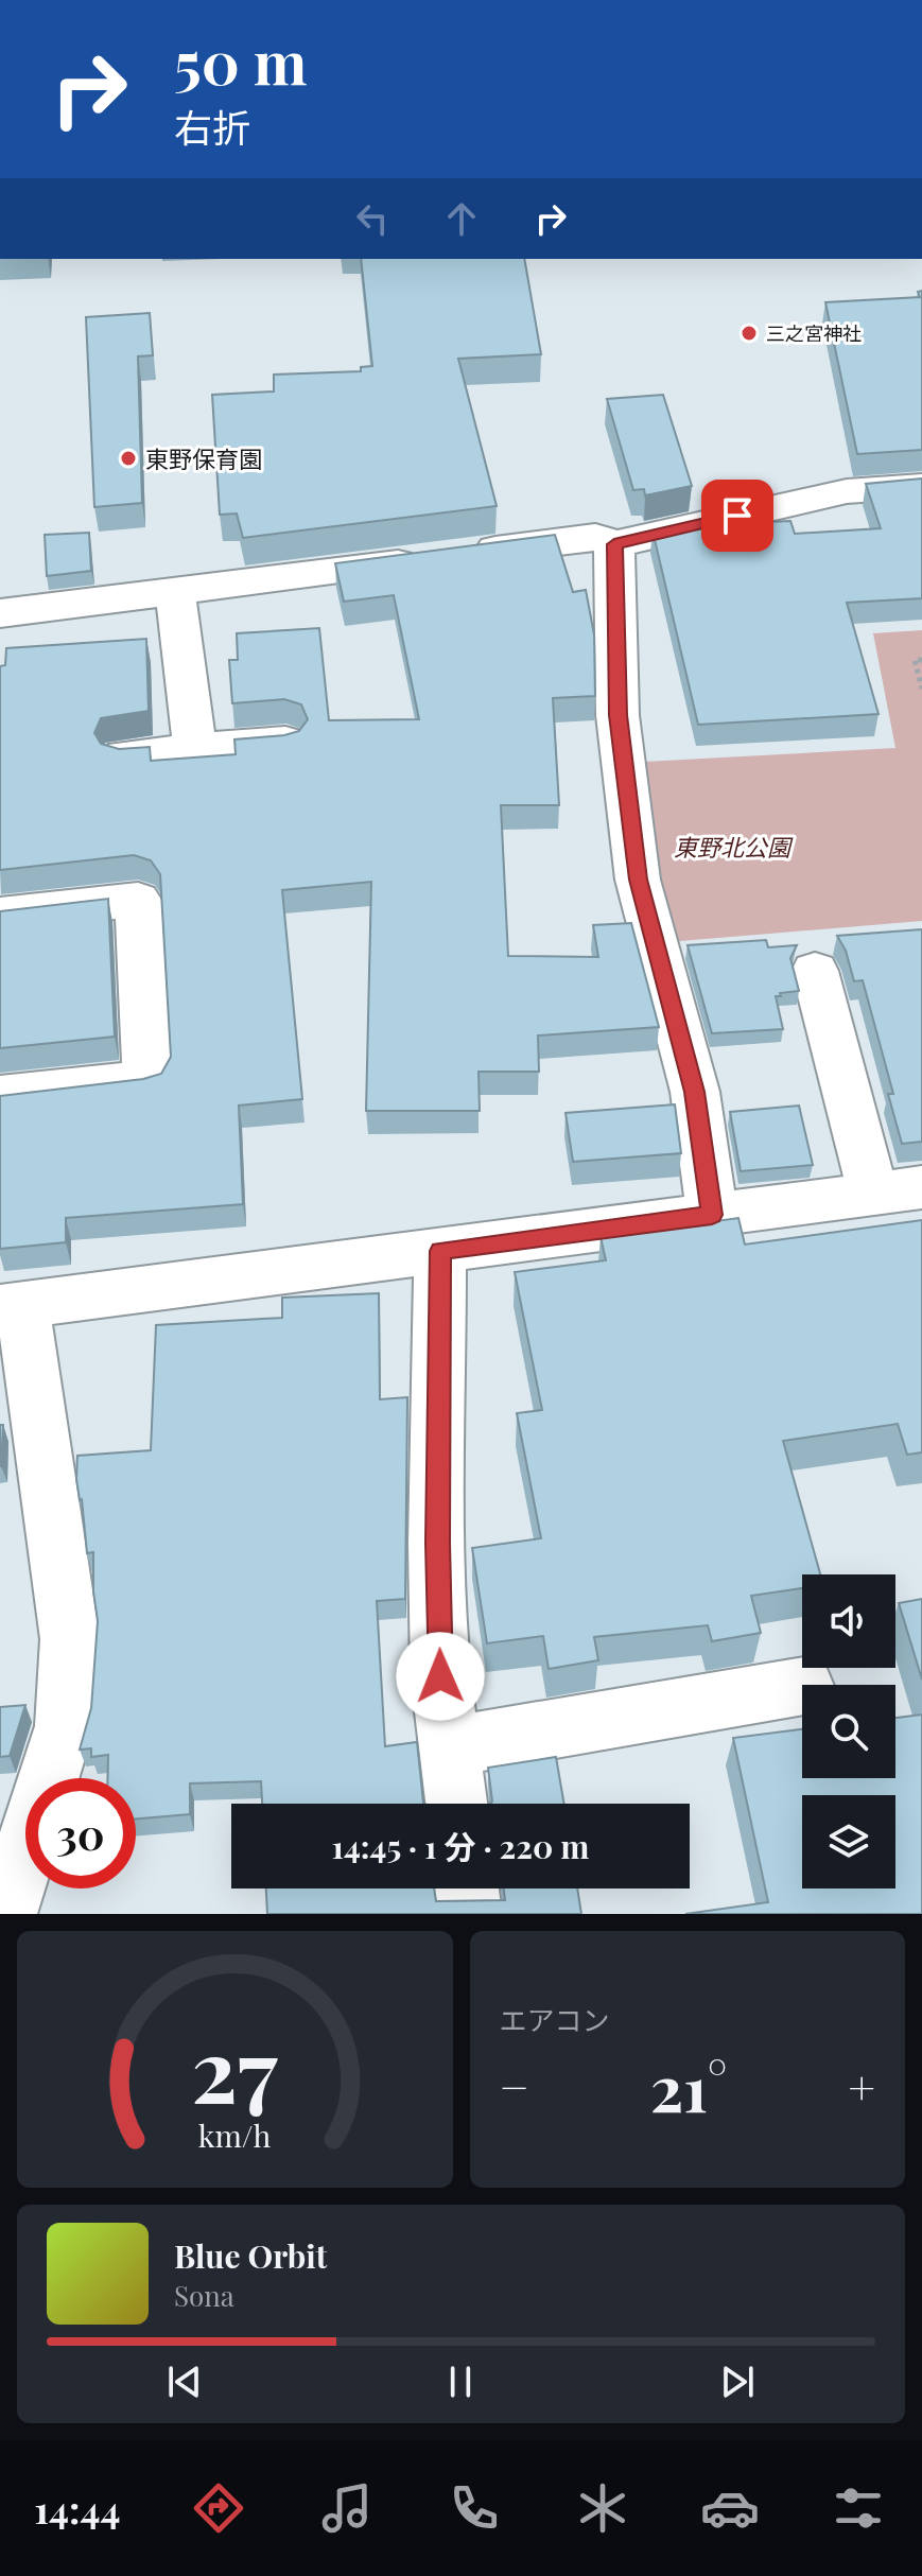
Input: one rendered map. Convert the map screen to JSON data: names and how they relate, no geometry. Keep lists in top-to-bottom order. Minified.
{"parks":["東野北公園"],"places":["三之宮神社","東野保育園"],"page":{"turn":["50 m","右折"],"limit":"30","trip":"14:45 · 1 分 · 220 m","tile":"エアコン","heat":["−","21°","+"],"song":["Blue Orbit","Sona"],"tabs":"14:44","gauge":["27","km/h"]}}
